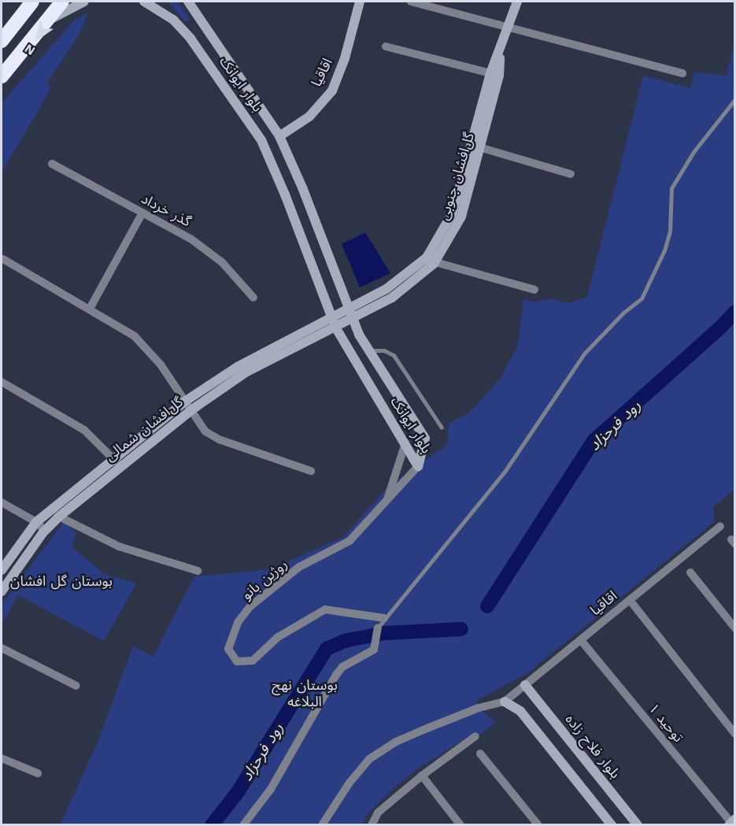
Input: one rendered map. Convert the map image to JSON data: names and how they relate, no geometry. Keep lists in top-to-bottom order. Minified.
{"streets":{"main road":["اقاقیا","بلوار ایوانک","گل‌افشان جنوبی","گل‌افشان شمالی","بلوار فلاح زاده"],"street":["گذر خرداد","روژین بانو","توحید ۱"]},"crossings":[["اقاقیا","بلوار ایوانک"],["اقاقیا","توحید ۱"],["اقاقیا","بلوار فلاح زاده"],["بلوار ایوانک","گل‌افشان جنوبی"],["بلوار ایوانک","گل‌افشان شمالی"],["گل‌افشان جنوبی","گل‌افشان شمالی"]],"water":["رود فرحزاد"],"parks":["بوستان گل افشان","بوستان نهج البلاغه"],"north":"bottom left"}
